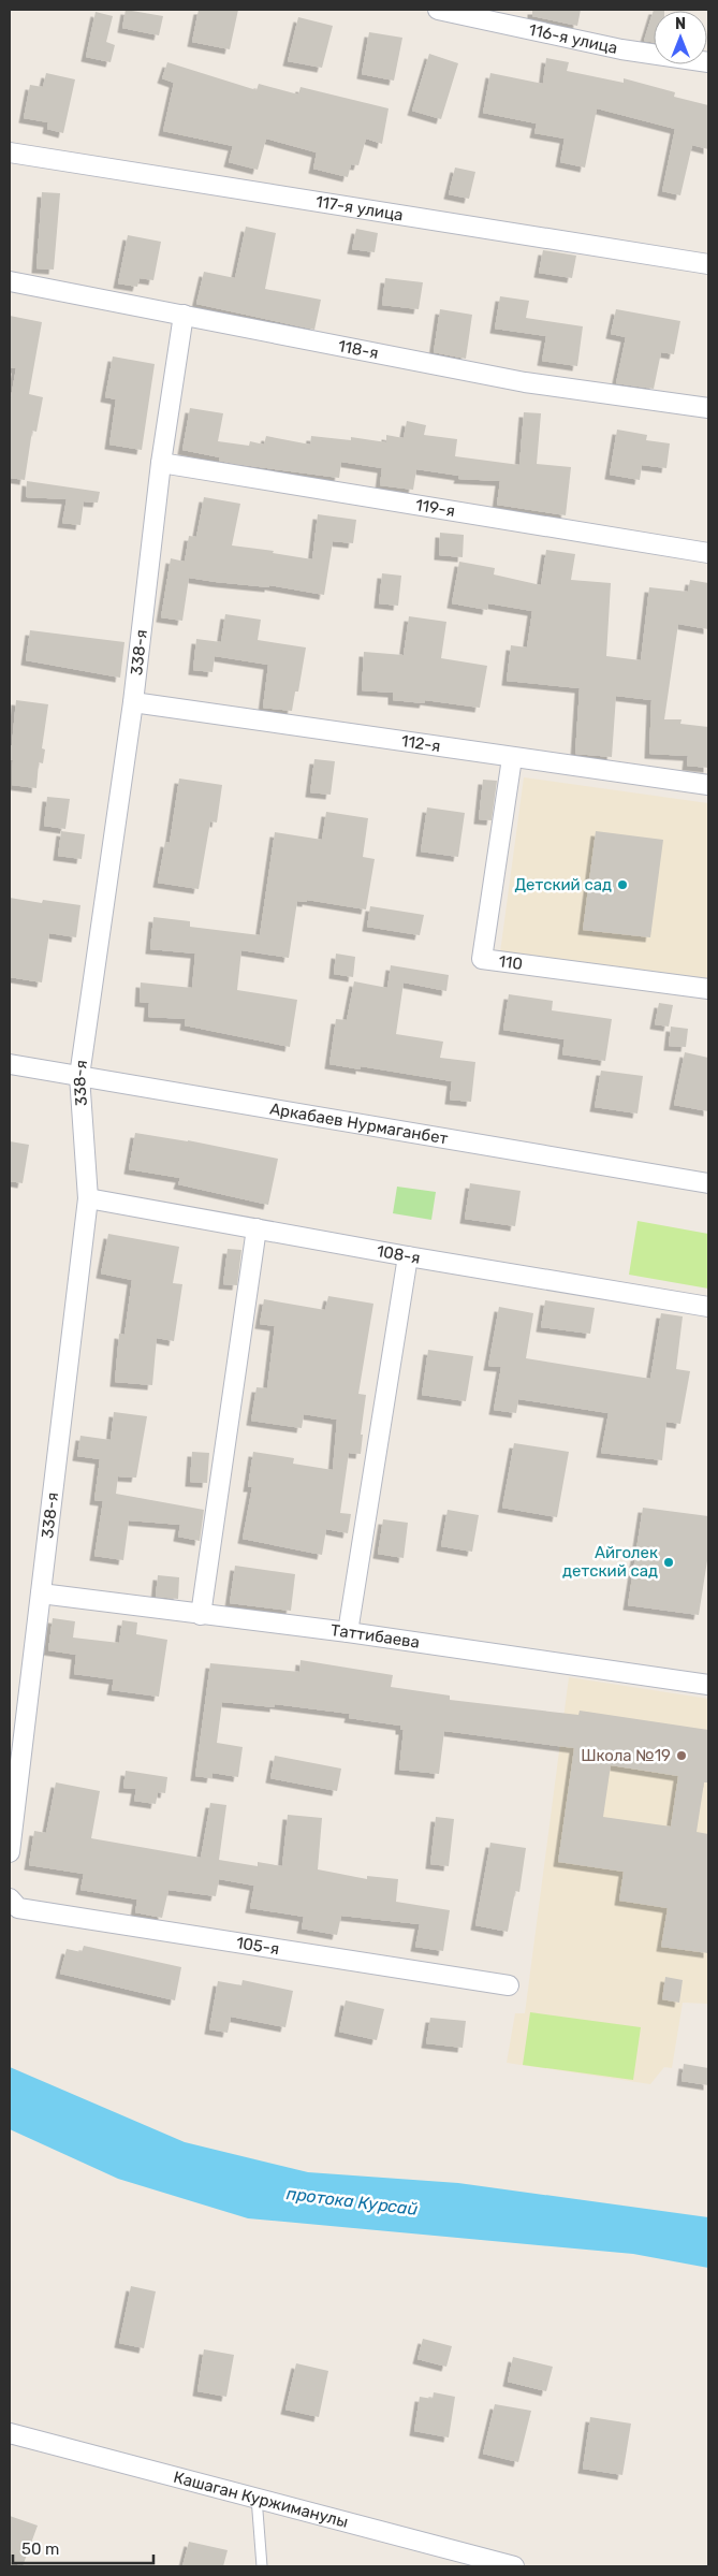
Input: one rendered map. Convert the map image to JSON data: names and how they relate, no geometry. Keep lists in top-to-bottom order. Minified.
{"streets":{"street":["116-я улица","117-я улица","118-я","119-я","338-я","112-я","110","Аркабаев Нурмаганбет","108-я","Таттибаева","105-я","Кашаган Куржиманулы"]},"crossings":[["118-я","338-я"],["119-я","338-я"],["338-я","112-я"],["338-я","Аркабаев Нурмаганбет"],["338-я","108-я"],["338-я","Таттибаева"],["112-я","110"]],"water":["протока Курсай"],"places":["Детский сад","Айголек детский сад","Школа №19"],"scale_bar":"50 m","north":"top"}
